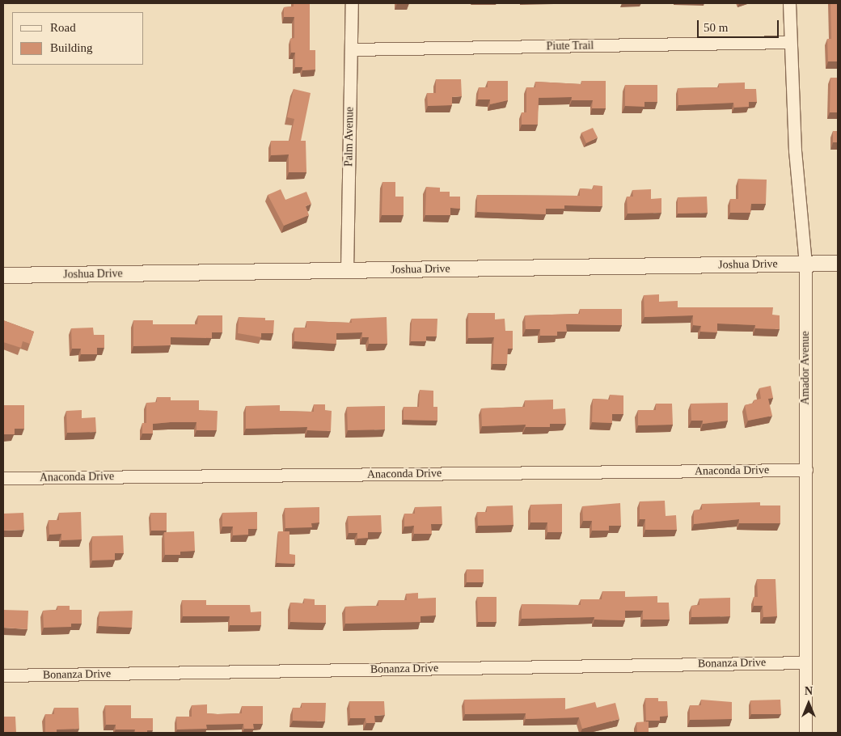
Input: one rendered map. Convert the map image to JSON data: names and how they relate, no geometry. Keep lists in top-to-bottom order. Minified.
{"streets":{"street":["Piute Trail","Palm Avenue","Joshua Drive","Amador Avenue","Anaconda Drive","Bonanza Drive"]},"crossings":[["Piute Trail","Palm Avenue"],["Piute Trail","Amador Avenue"],["Palm Avenue","Joshua Drive"],["Joshua Drive","Amador Avenue"],["Amador Avenue","Anaconda Drive"],["Amador Avenue","Bonanza Drive"]],"legend":["Road","Building"],"scale_bar":"50 m","north":"top"}
